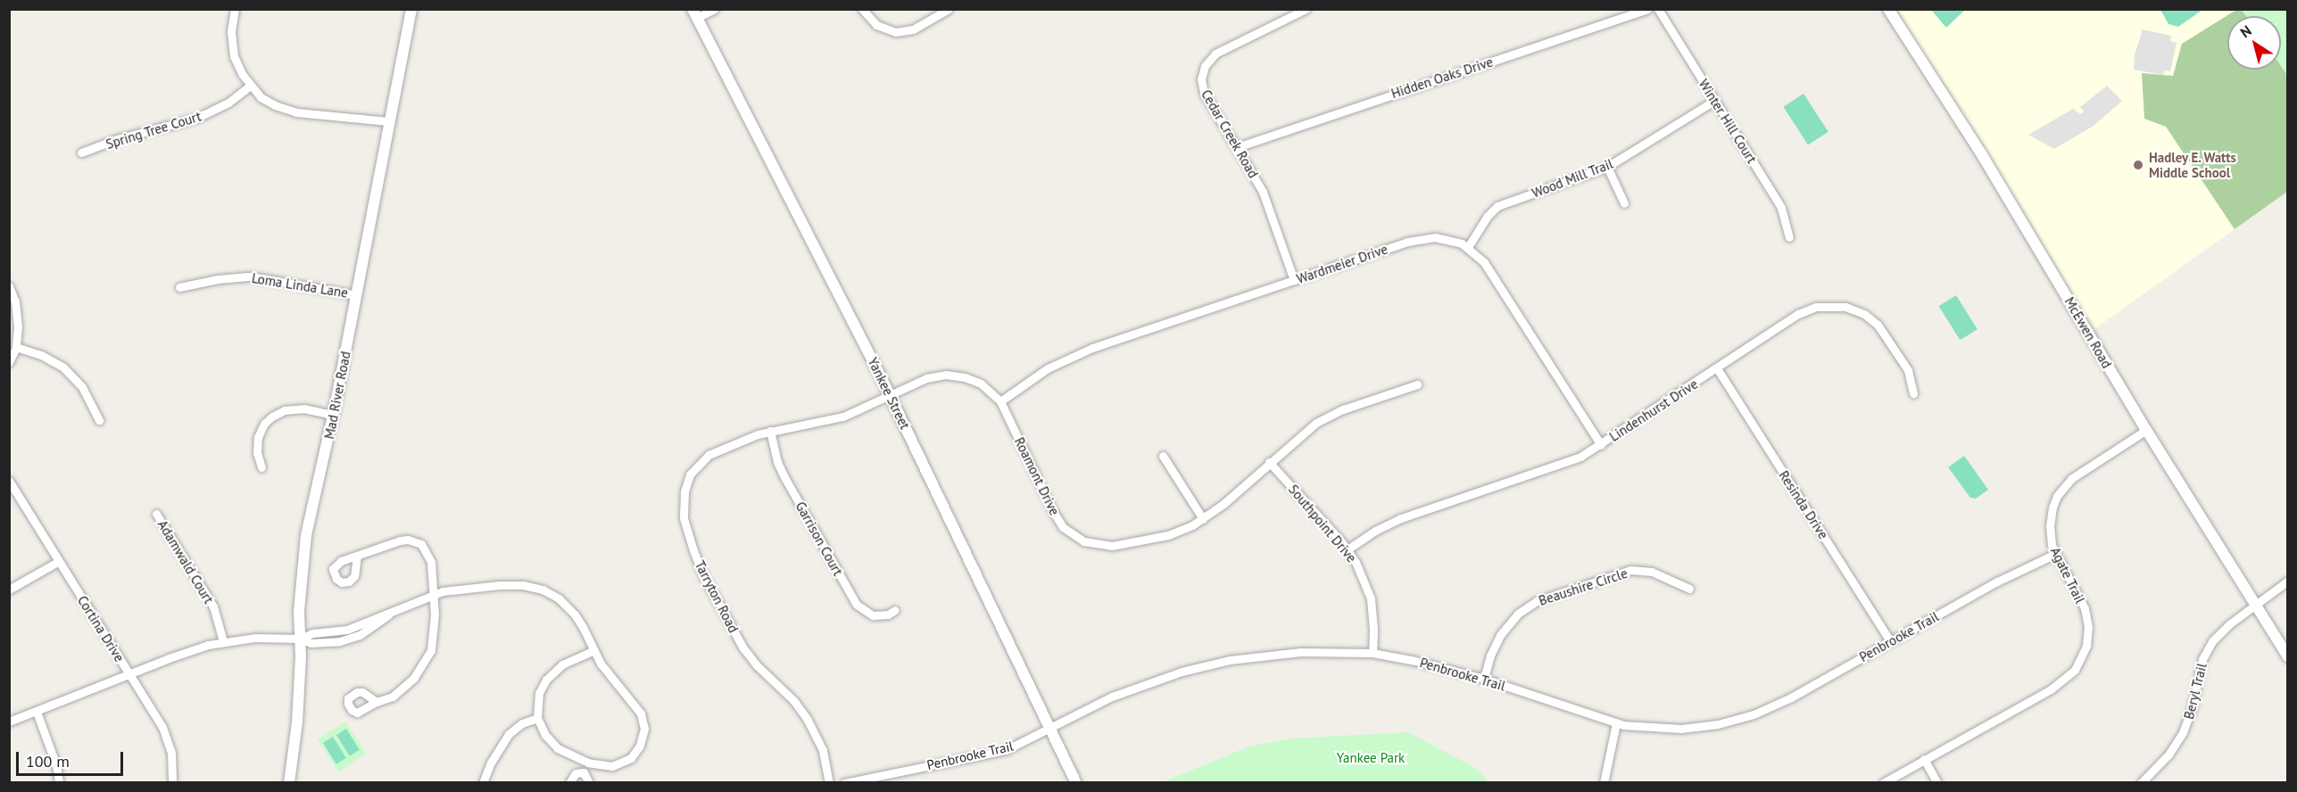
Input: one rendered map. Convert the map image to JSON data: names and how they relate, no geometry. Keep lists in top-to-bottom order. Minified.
{"streets":{"street":["Hidden Oaks Drive","Winter Hill Court","Spring Tree Court","Cedar Creek Road","Wood Mill Trail","Wardmeier Drive","Loma Linda Lane","McEwen Road","Yankee Street","Mad River Road","Lindenhurst Drive","Roamont Drive","Resinda Drive","Southpoint Drive","Garrison Court","Adamwald Court","Agate Trail","Beaushire Circle","Tarryton Road","Cortina Drive","Penbrooke Trail","Beryl Trail"]},"crossings":[["Hidden Oaks Drive","Cedar Creek Road"],["Winter Hill Court","Wood Mill Trail"],["Cedar Creek Road","Wardmeier Drive"],["Wood Mill Trail","Wardmeier Drive"],["Wardmeier Drive","Lindenhurst Drive"],["Wardmeier Drive","Roamont Drive"],["Loma Linda Lane","Mad River Road"],["McEwen Road","Agate Trail"],["McEwen Road","Beryl Trail"],["Yankee Street","Roamont Drive"],["Yankee Street","Tarryton Road"],["Yankee Street","Penbrooke Trail"],["Lindenhurst Drive","Resinda Drive"],["Lindenhurst Drive","Southpoint Drive"],["Roamont Drive","Southpoint Drive"],["Roamont Drive","Tarryton Road"],["Resinda Drive","Penbrooke Trail"],["Southpoint Drive","Penbrooke Trail"],["Garrison Court","Tarryton Road"],["Agate Trail","Penbrooke Trail"],["Beaushire Circle","Penbrooke Trail"]],"parks":["Yankee Park"],"places":["Hadley E. Watts Middle School"],"scale_bar":"100 m","north":"top left"}
